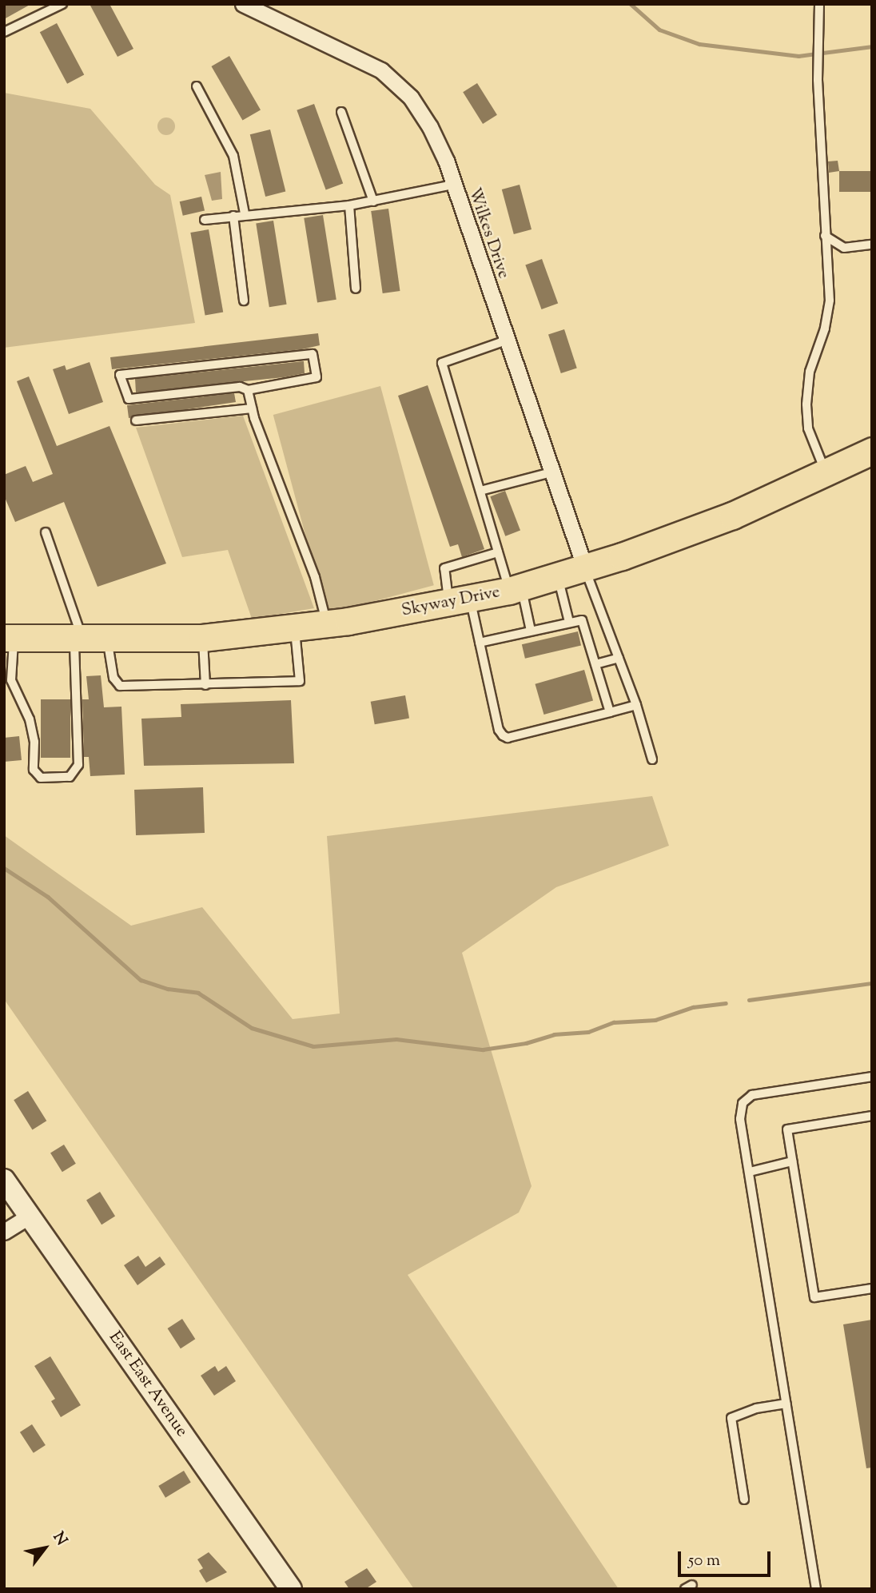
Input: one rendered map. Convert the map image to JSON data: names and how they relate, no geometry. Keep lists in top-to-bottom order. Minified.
{"streets":{"highway":["Skyway Drive"],"street":["Wilkes Drive","East East Avenue"]},"crossings":[["Wilkes Drive","Skyway Drive"]],"scale_bar":"50 m","north":"top right"}
